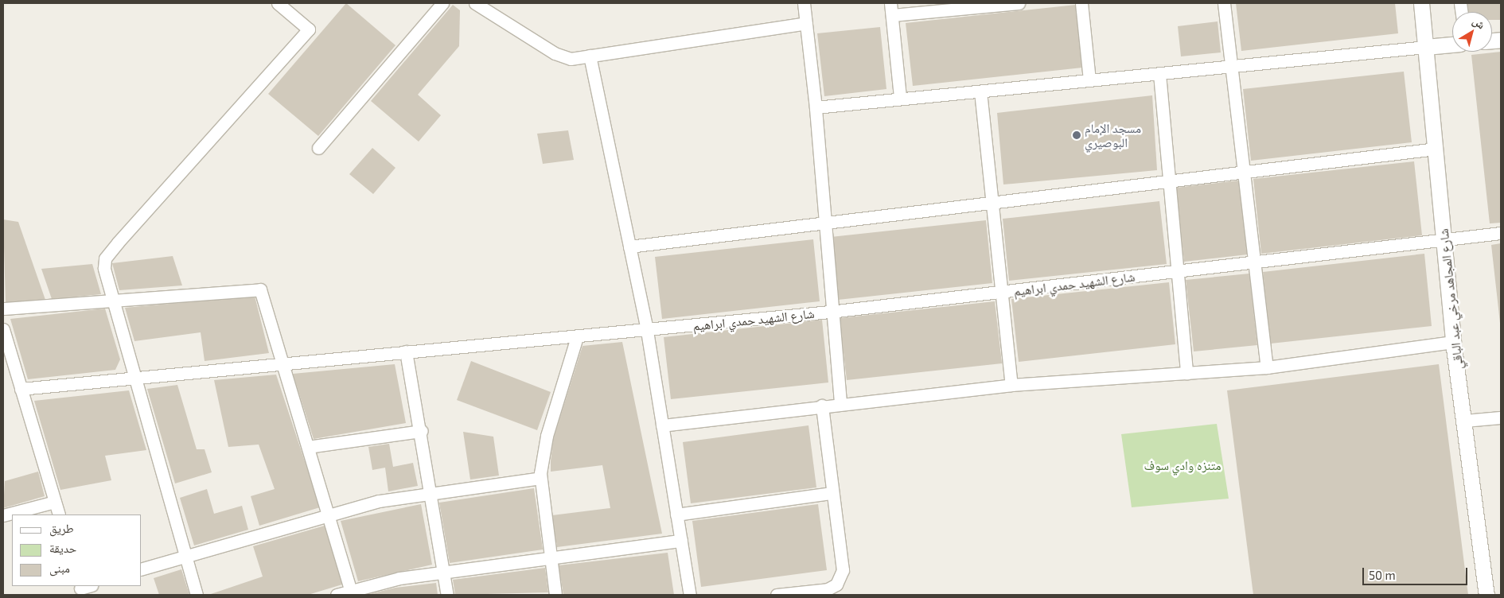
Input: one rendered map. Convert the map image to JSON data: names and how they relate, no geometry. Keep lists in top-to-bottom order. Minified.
{"streets":{"street":["شارع الشهيد حمدي ابراهيم","شارع المجاهد مرخي عبد الباقي"]},"crossings":[["شارع الشهيد حمدي ابراهيم","شارع المجاهد مرخي عبد الباقي"]],"parks":["متنزه وادي سوف"],"places":["مسجد الإمام البوصيري"],"legend":["طريق","حديقة","مبنى"],"scale_bar":"50 m","north":"top right"}
